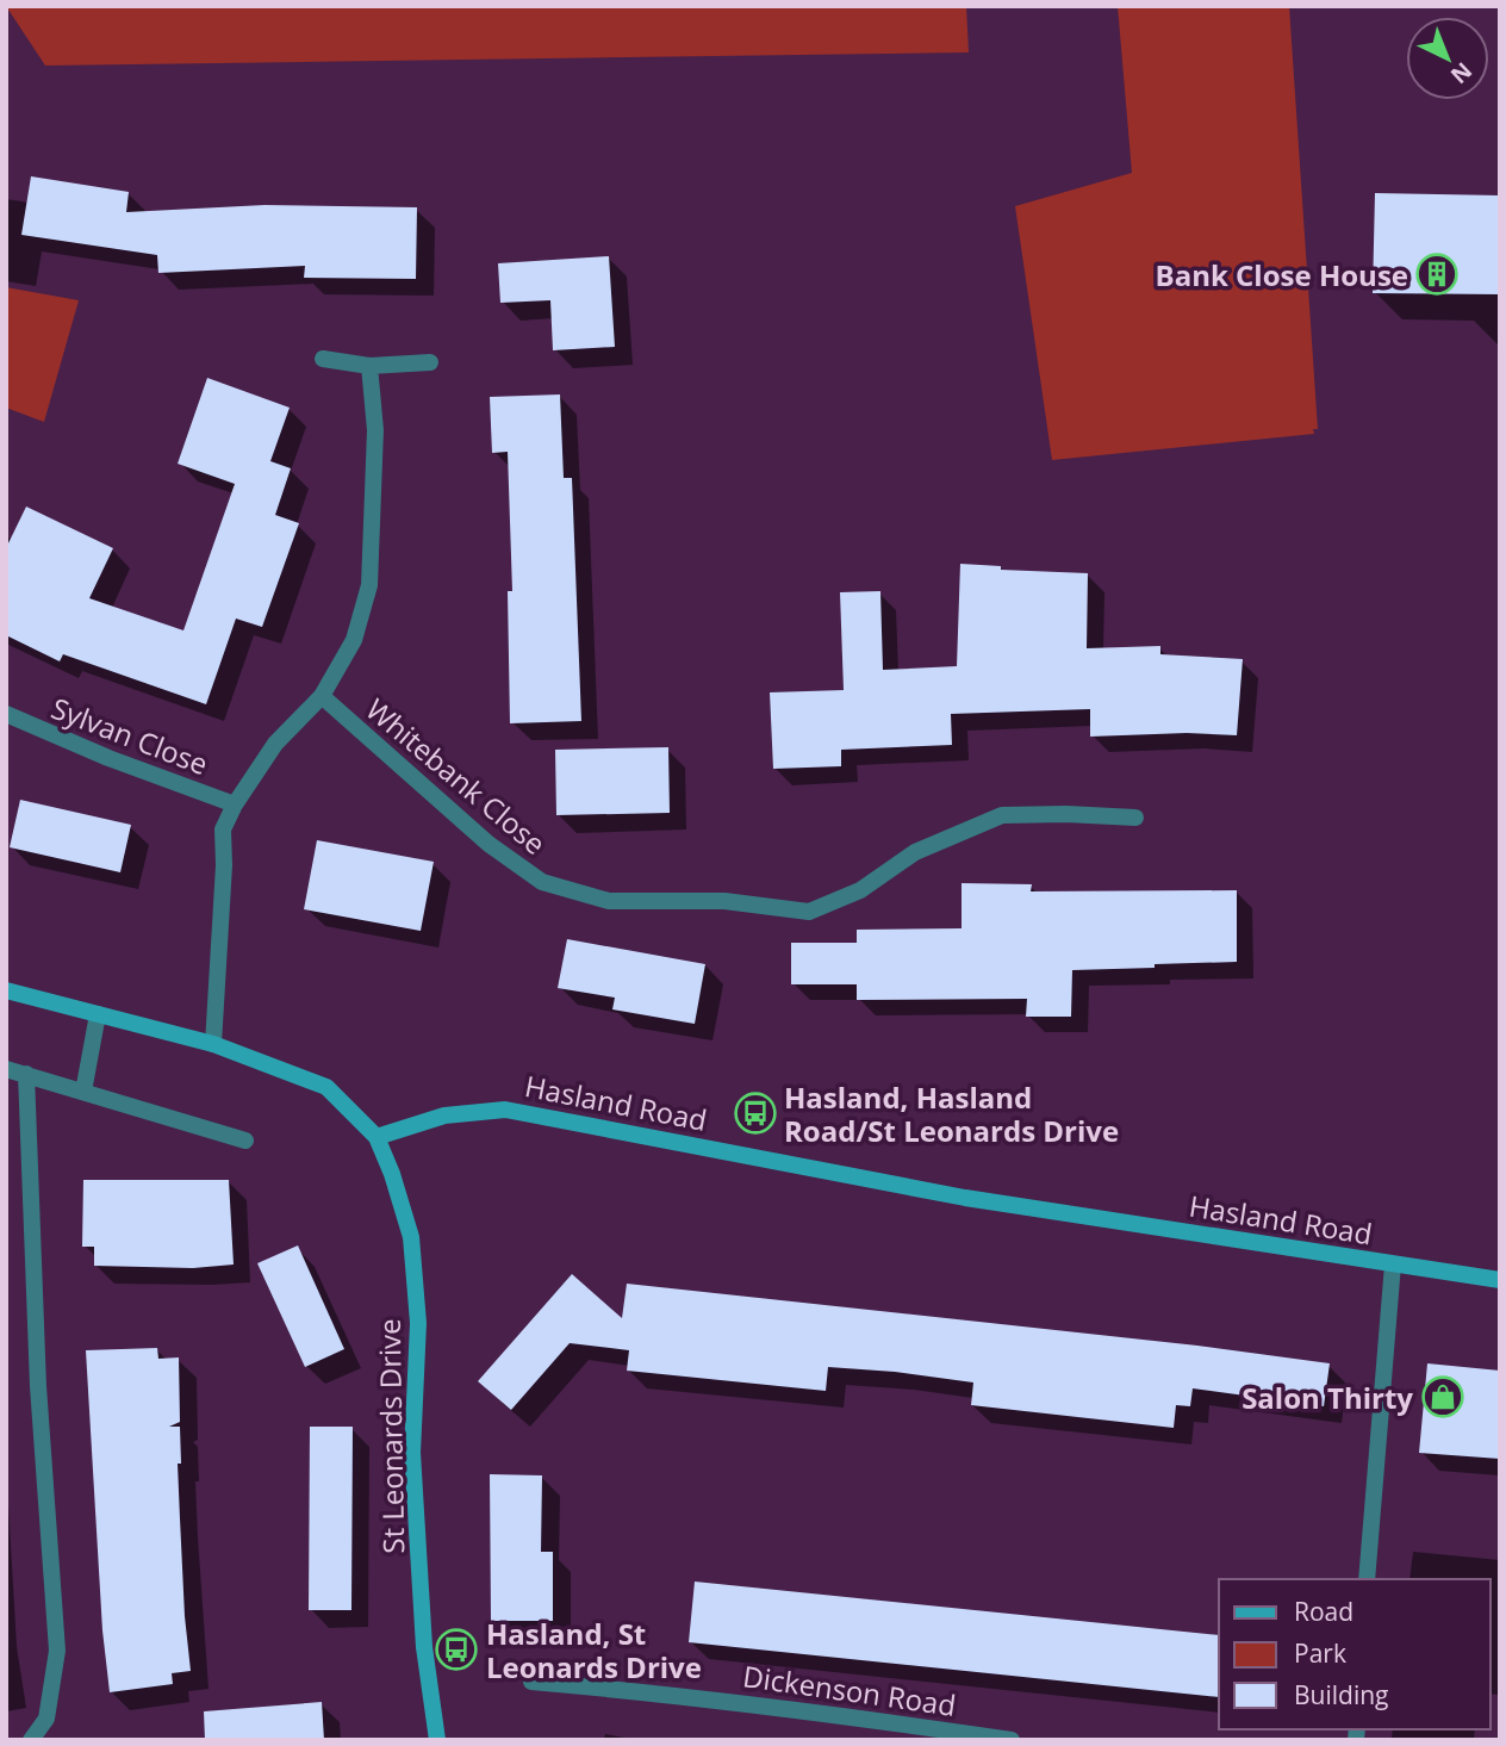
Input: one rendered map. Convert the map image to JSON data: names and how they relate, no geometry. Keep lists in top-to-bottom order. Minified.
{"streets":{"main road":["Hasland Road","St Leonards Drive"],"street":["Sylvan Close","Whitebank Close","Dickenson Road"]},"crossings":[["Hasland Road","St Leonards Drive"]],"places":{"building":["Bank Close House"],"bus stop":["Hasland, Hasland Road/St Leonards Drive","Hasland, St Leonards Drive"],"shop":["Salon Thirty"]},"legend":["Road","Park","Building"],"north":"bottom right"}
